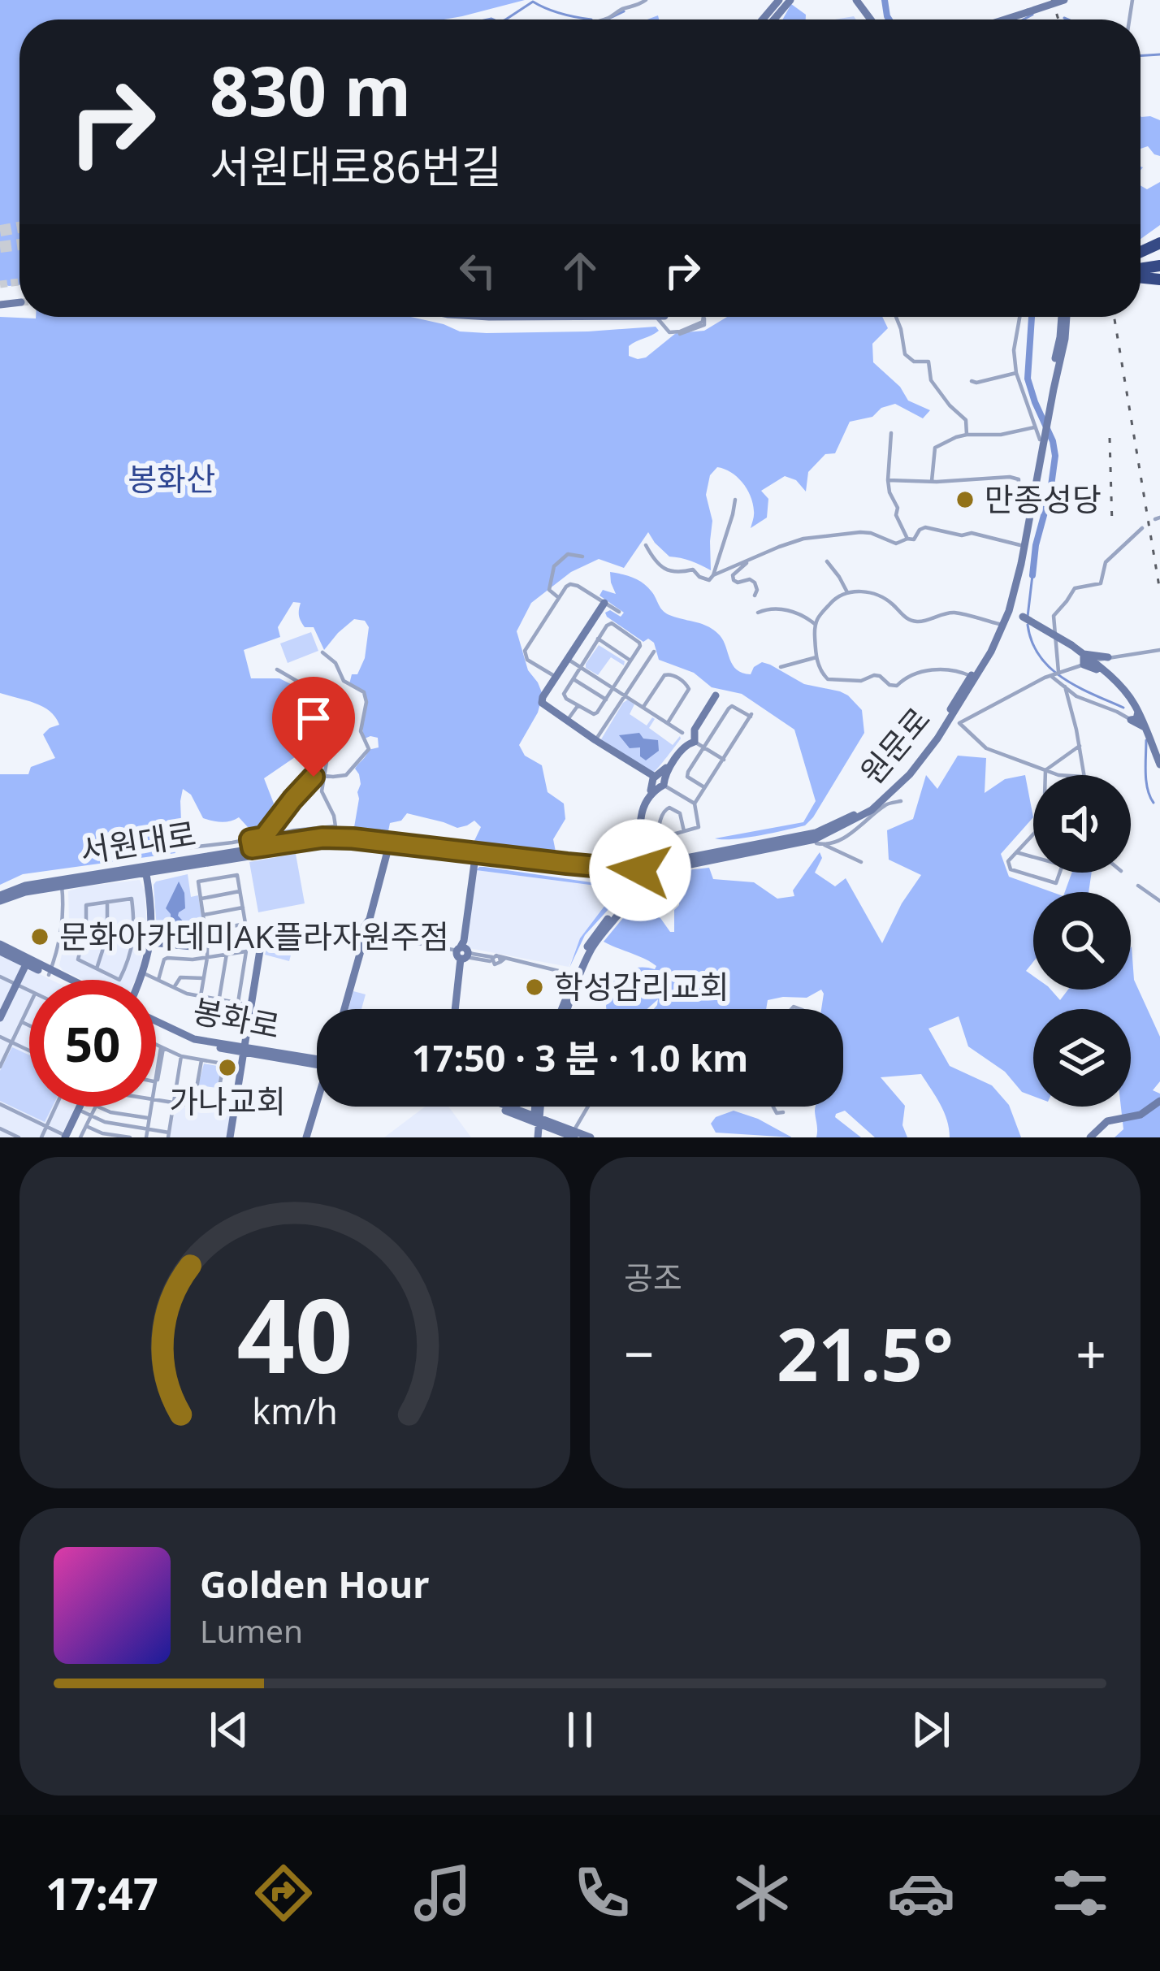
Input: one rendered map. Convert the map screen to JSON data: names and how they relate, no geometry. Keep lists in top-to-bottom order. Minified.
{"streets":{"street":["원문로","서원대로","봉화로"]},"crossings":[["원문로","서원대로"]],"parks":["봉화산"],"places":["만종성당","문화아카데미AK플라자원주점","학성감리교회","가나교회"],"page":{"turn":["830 m","서원대로86번길"],"limit":"50","trip":"17:50 · 3 분 · 1.0 km","tile":"공조","heat":["−","21.5°","+"],"song":["Golden Hour","Lumen"],"tabs":"17:47","gauge":["40","km/h"]}}
